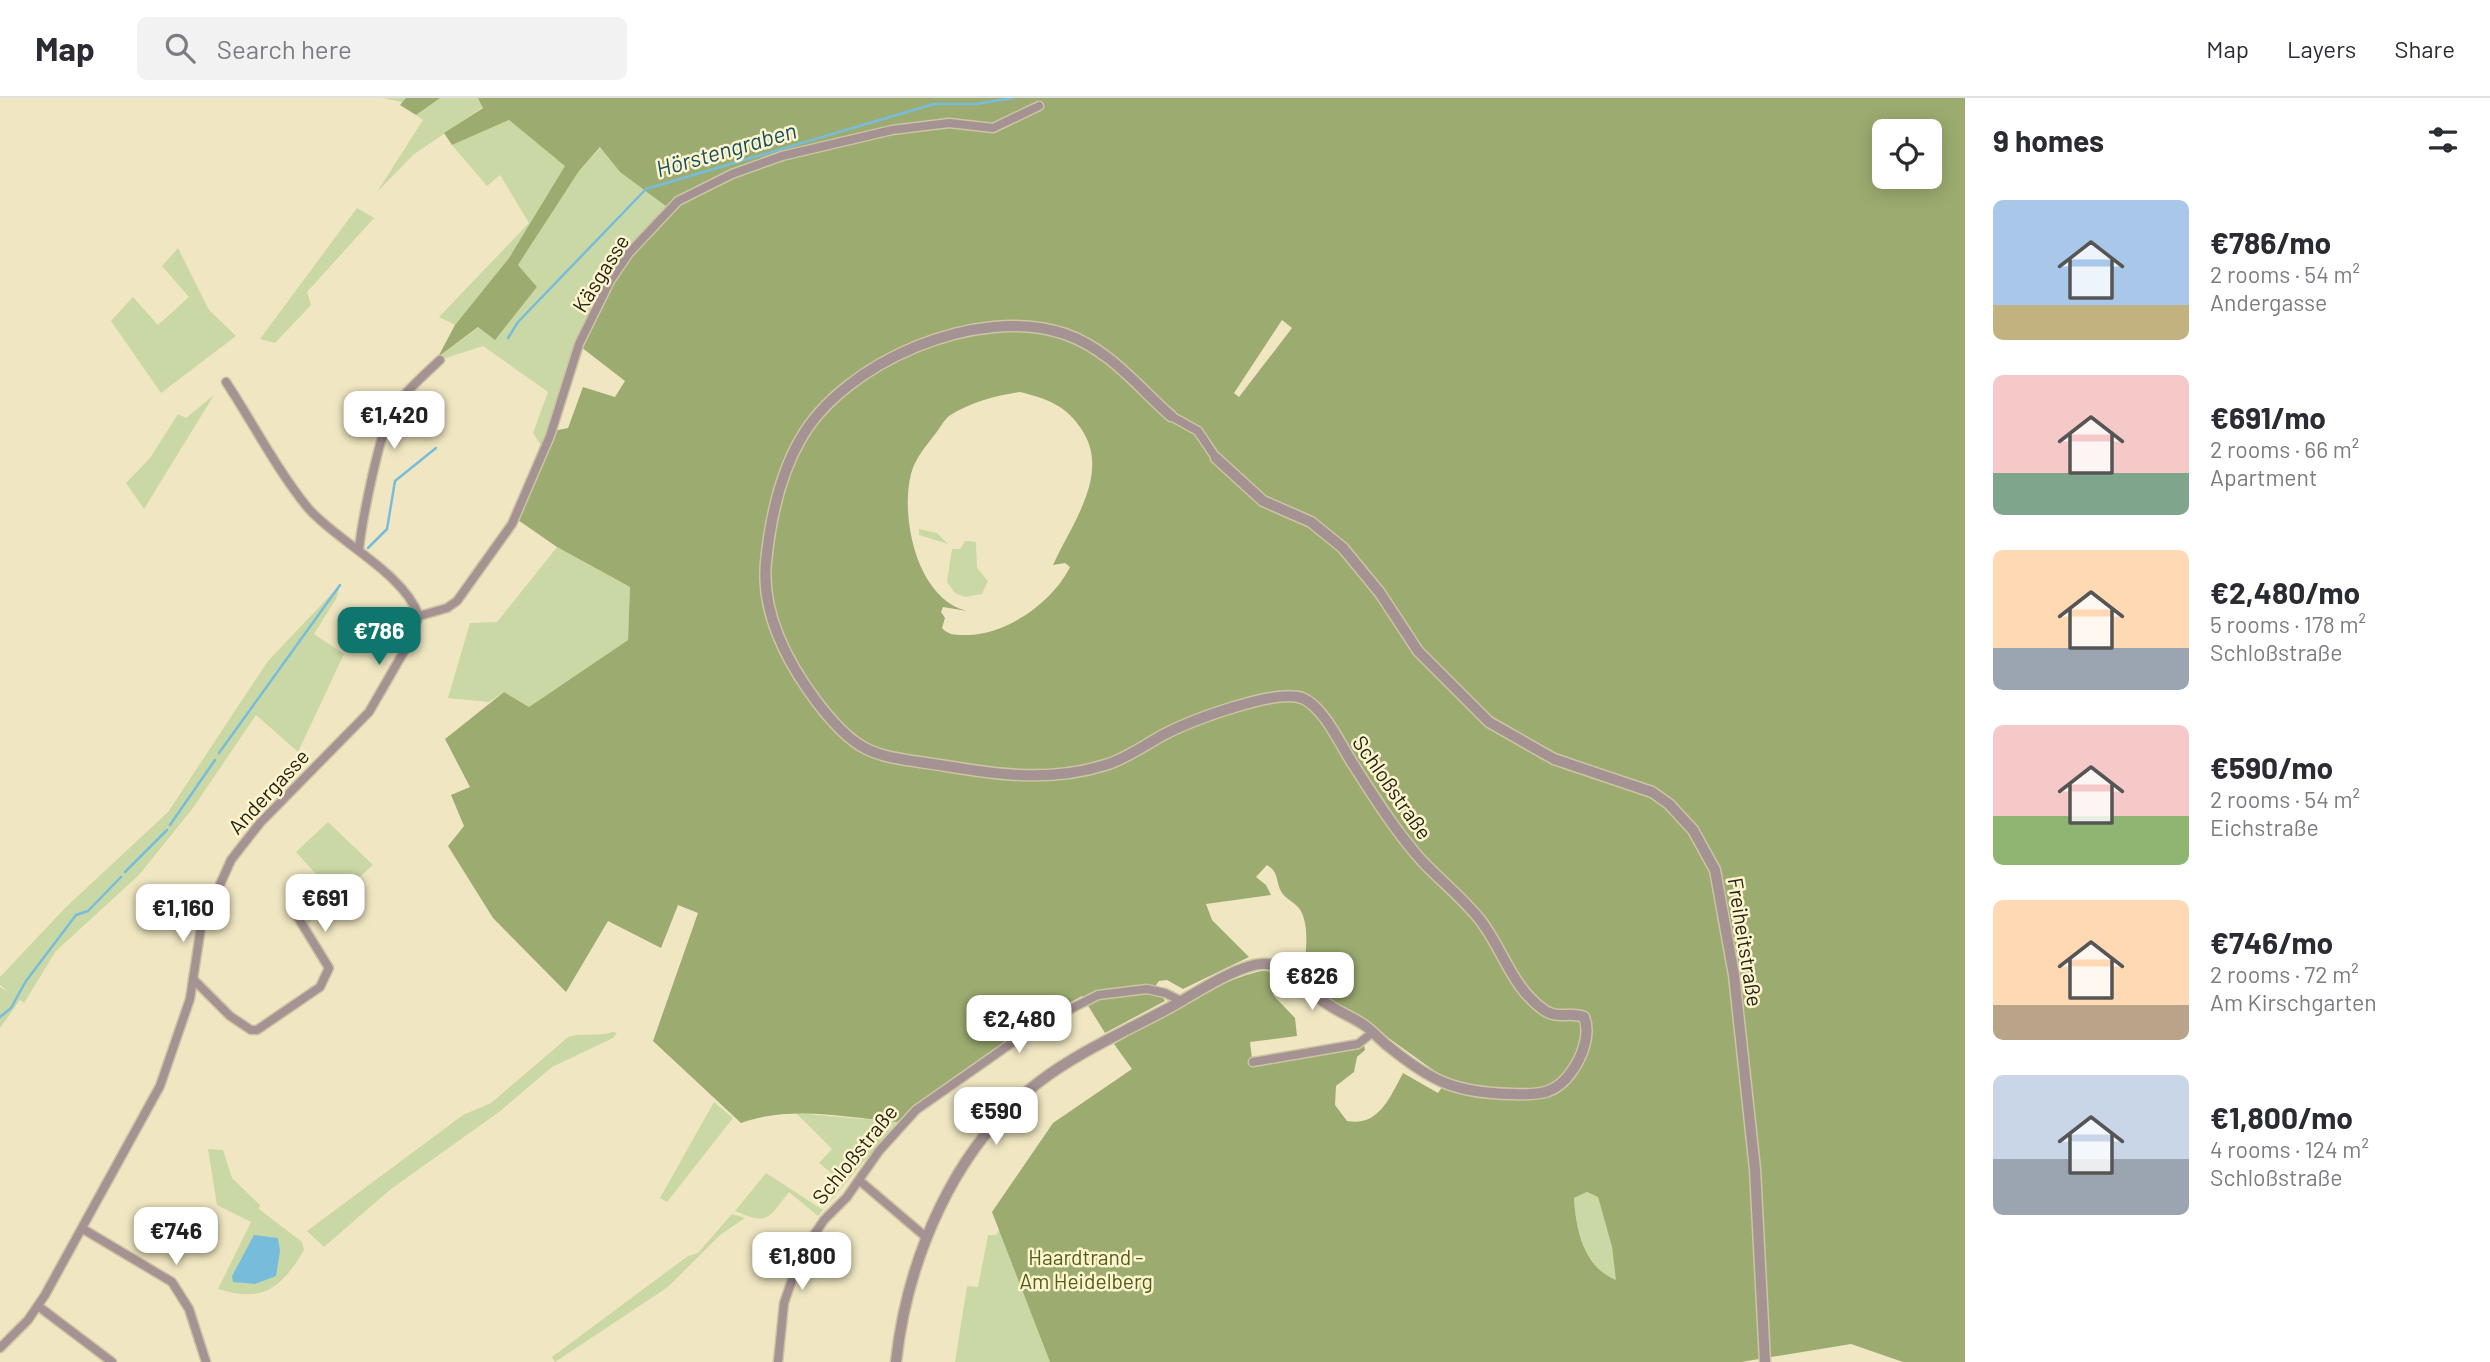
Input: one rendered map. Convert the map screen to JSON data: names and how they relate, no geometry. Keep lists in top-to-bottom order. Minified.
{"streets":{"street":["Käsgasse","Schloßstraße","Andergasse","Freiheitstraße"]},"crossings":[["Käsgasse","Andergasse"],["Schloßstraße","Freiheitstraße"]],"water":["Hörstengraben"],"parks":["Haardtrand - Am Heidelberg"],"page":{"header":"Map","search":"Search here","nav":["Map","Layers","Share"],"heading":"9 homes","list":[{"name":"€786/mo","note":"2 rooms · 54 m² · Andergasse"},{"name":"€691/mo","note":"2 rooms · 66 m² · Apartment"},{"name":"€2,480/mo","note":"5 rooms · 178 m² · Schloßstraße"},{"name":"€590/mo","note":"2 rooms · 54 m² · Eichstraße"},{"name":"€746/mo","note":"2 rooms · 72 m² · Am Kirschgarten"},{"name":"€1,800/mo","note":"4 rooms · 124 m² · Schloßstraße"}],"price":["€1,420","€786","€691","€1,160","€826","€2,480","€590","€746","€1,800"]}}
